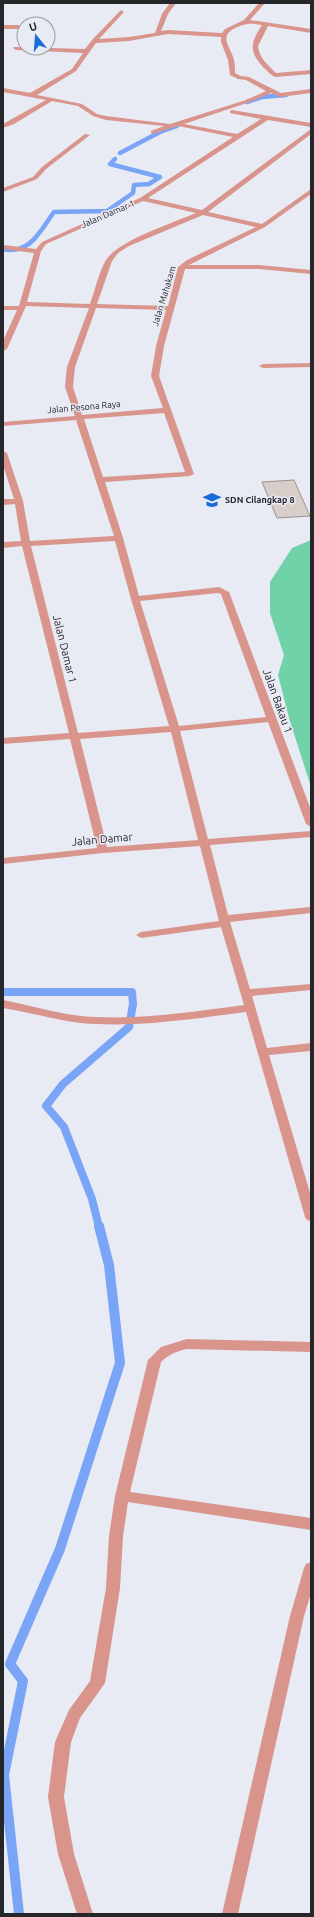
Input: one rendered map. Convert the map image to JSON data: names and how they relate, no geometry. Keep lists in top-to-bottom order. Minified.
{"streets":{"street":["Jalan Damar 1","Jalan Mahakam","Jalan Pesona Raya","Jalan Bakau 1","Jalan Damar"]},"crossings":[["Jalan Damar 1","Jalan Damar"],["Jalan Mahakam","Jalan Pesona Raya"]],"places":{"school or university":["SDN Cilangkap 8"]},"north":"top"}
